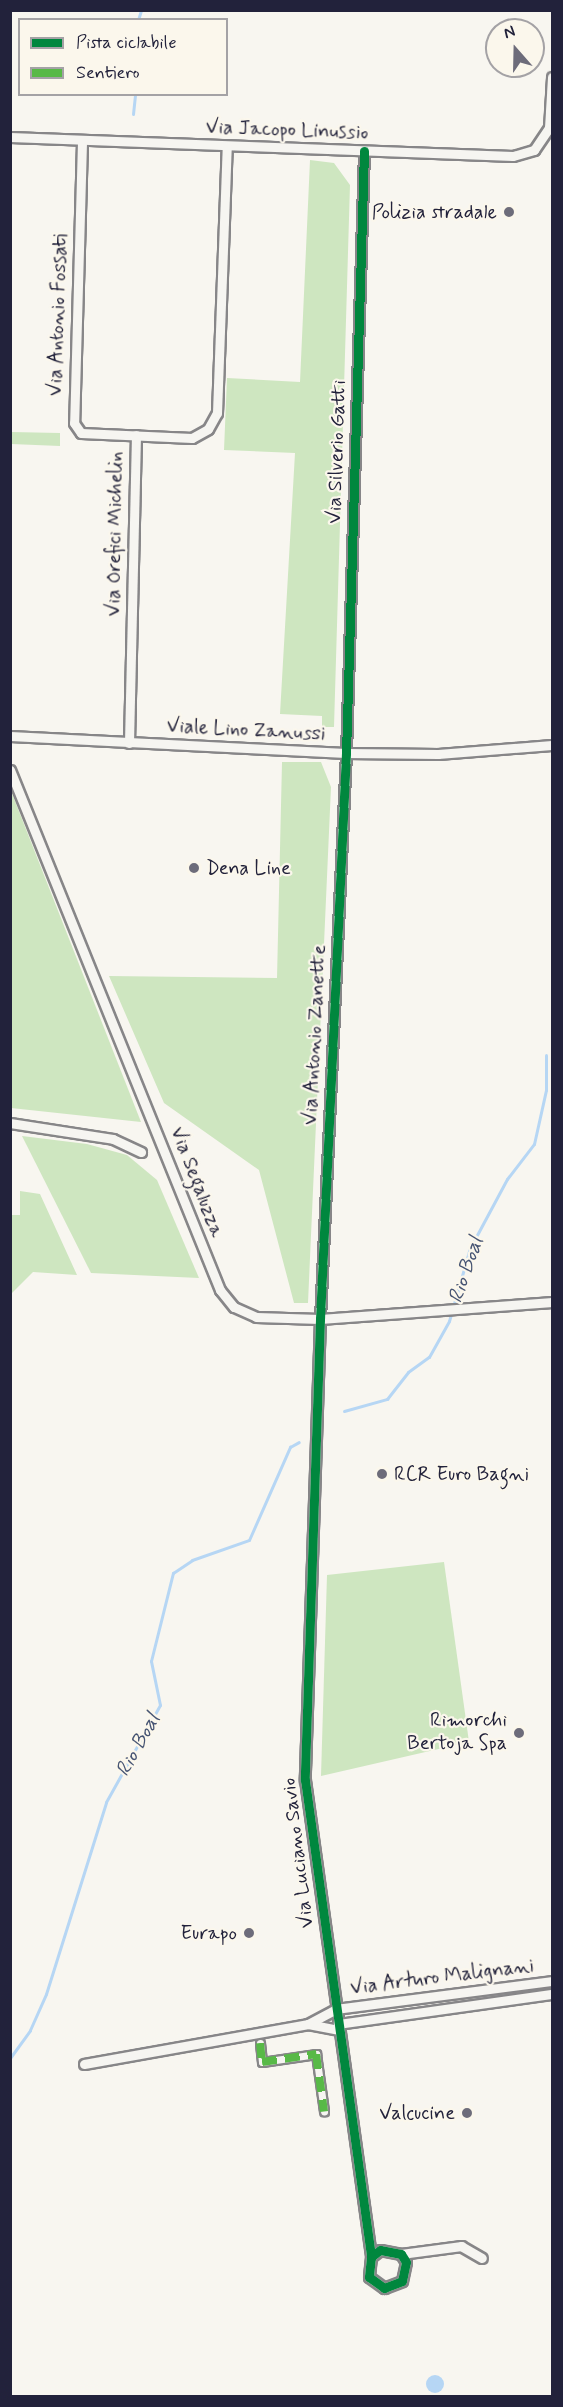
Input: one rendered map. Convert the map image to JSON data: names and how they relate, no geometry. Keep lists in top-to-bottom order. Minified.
{"streets":{"street":["Via Jacopo Linussio","Via Antonio Fossati","Via Silverio Gatti","Via Orefici Michelin","Viale Lino Zanussi","Via Antonio Zanette","Via Segaluzza","Via Luciano Savio","Via Arturo Malignani"]},"crossings":[["Via Jacopo Linussio","Via Antonio Fossati"],["Via Jacopo Linussio","Via Silverio Gatti"],["Via Jacopo Linussio","Via Orefici Michelin"],["Via Antonio Fossati","Via Orefici Michelin"],["Via Silverio Gatti","Viale Lino Zanussi"],["Via Silverio Gatti","Via Antonio Zanette"],["Via Orefici Michelin","Viale Lino Zanussi"],["Viale Lino Zanussi","Via Antonio Zanette"],["Via Antonio Zanette","Via Segaluzza"],["Via Antonio Zanette","Via Luciano Savio"],["Via Segaluzza","Via Luciano Savio"],["Via Luciano Savio","Via Arturo Malignani"]],"water":["Rio Boal"],"places":["Polizia stradale","Dena Line","RCR Euro Bagni","Rimorchi Bertoja Spa","Eurapo","Valcucine"],"legend":["Pista ciclabile","Sentiero"],"north":"top"}
